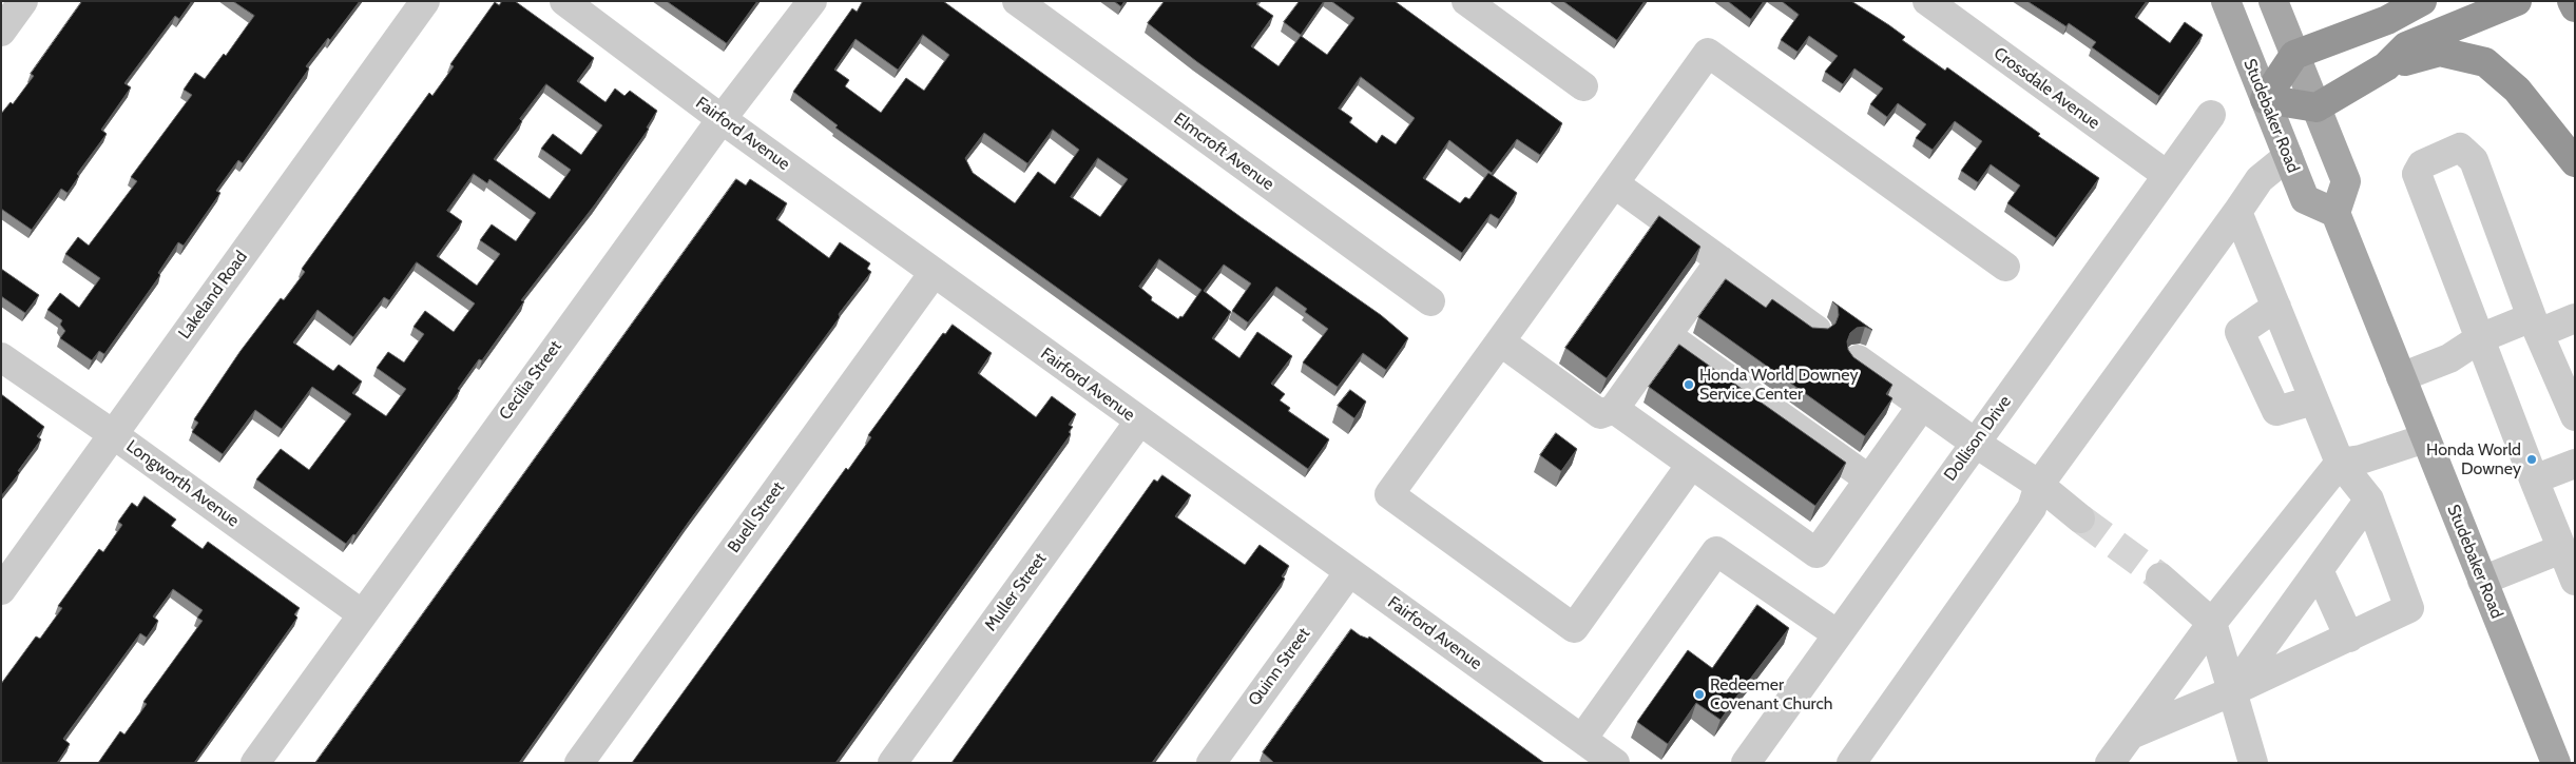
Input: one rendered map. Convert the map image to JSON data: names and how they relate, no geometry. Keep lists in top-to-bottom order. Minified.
{"streets":{"main road":["Studebaker Road"],"street":["Crossdale Avenue","Fairford Avenue","Elmcroft Avenue","Lakeland Road","Cecilia Street","Dollison Drive","Longworth Avenue","Buell Street","Muller Street","Quinn Street"]},"crossings":[["Crossdale Avenue","Dollison Drive"],["Fairford Avenue","Cecilia Street"],["Fairford Avenue","Buell Street"],["Fairford Avenue","Muller Street"],["Fairford Avenue","Quinn Street"],["Lakeland Road","Longworth Avenue"],["Cecilia Street","Longworth Avenue"]],"places":["Honda World Downey Service Center","Honda World Downey","Redeemer Covenant Church"]}
